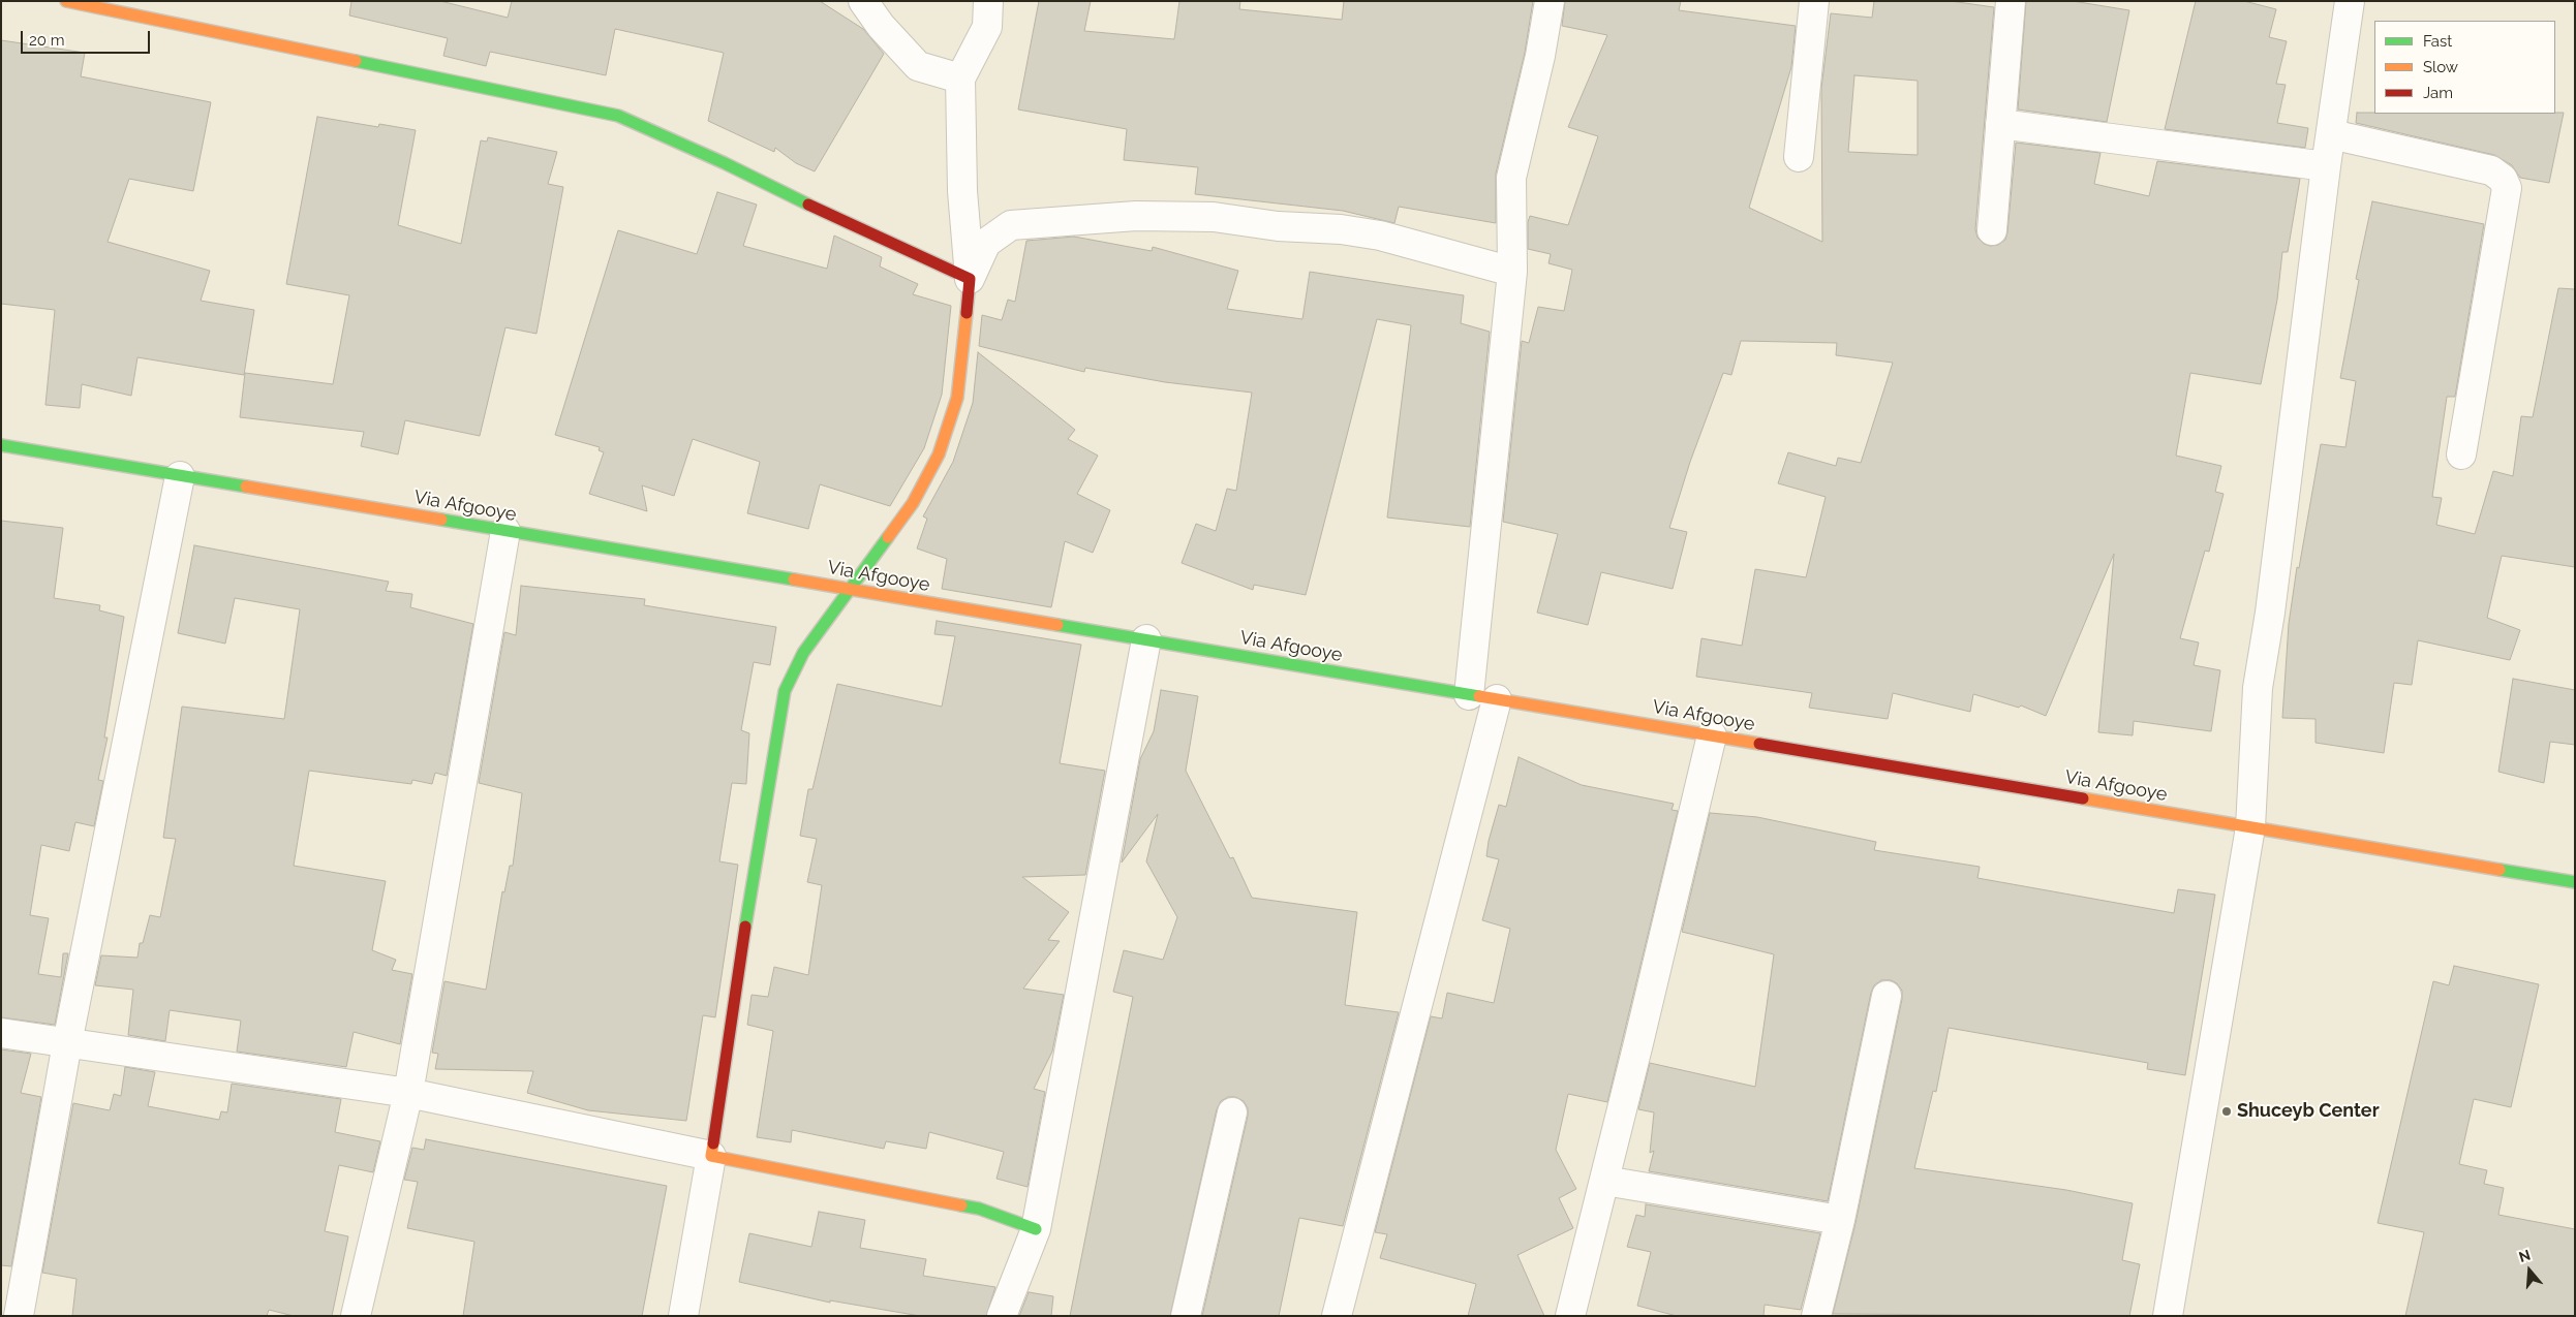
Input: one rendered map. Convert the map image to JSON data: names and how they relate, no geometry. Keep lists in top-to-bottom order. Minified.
{"streets":{"main road":["Via Afgooye"]},"places":["Shuceyb Center"],"legend":["Fast","Slow","Jam"],"scale_bar":"20 m","north":"top"}
